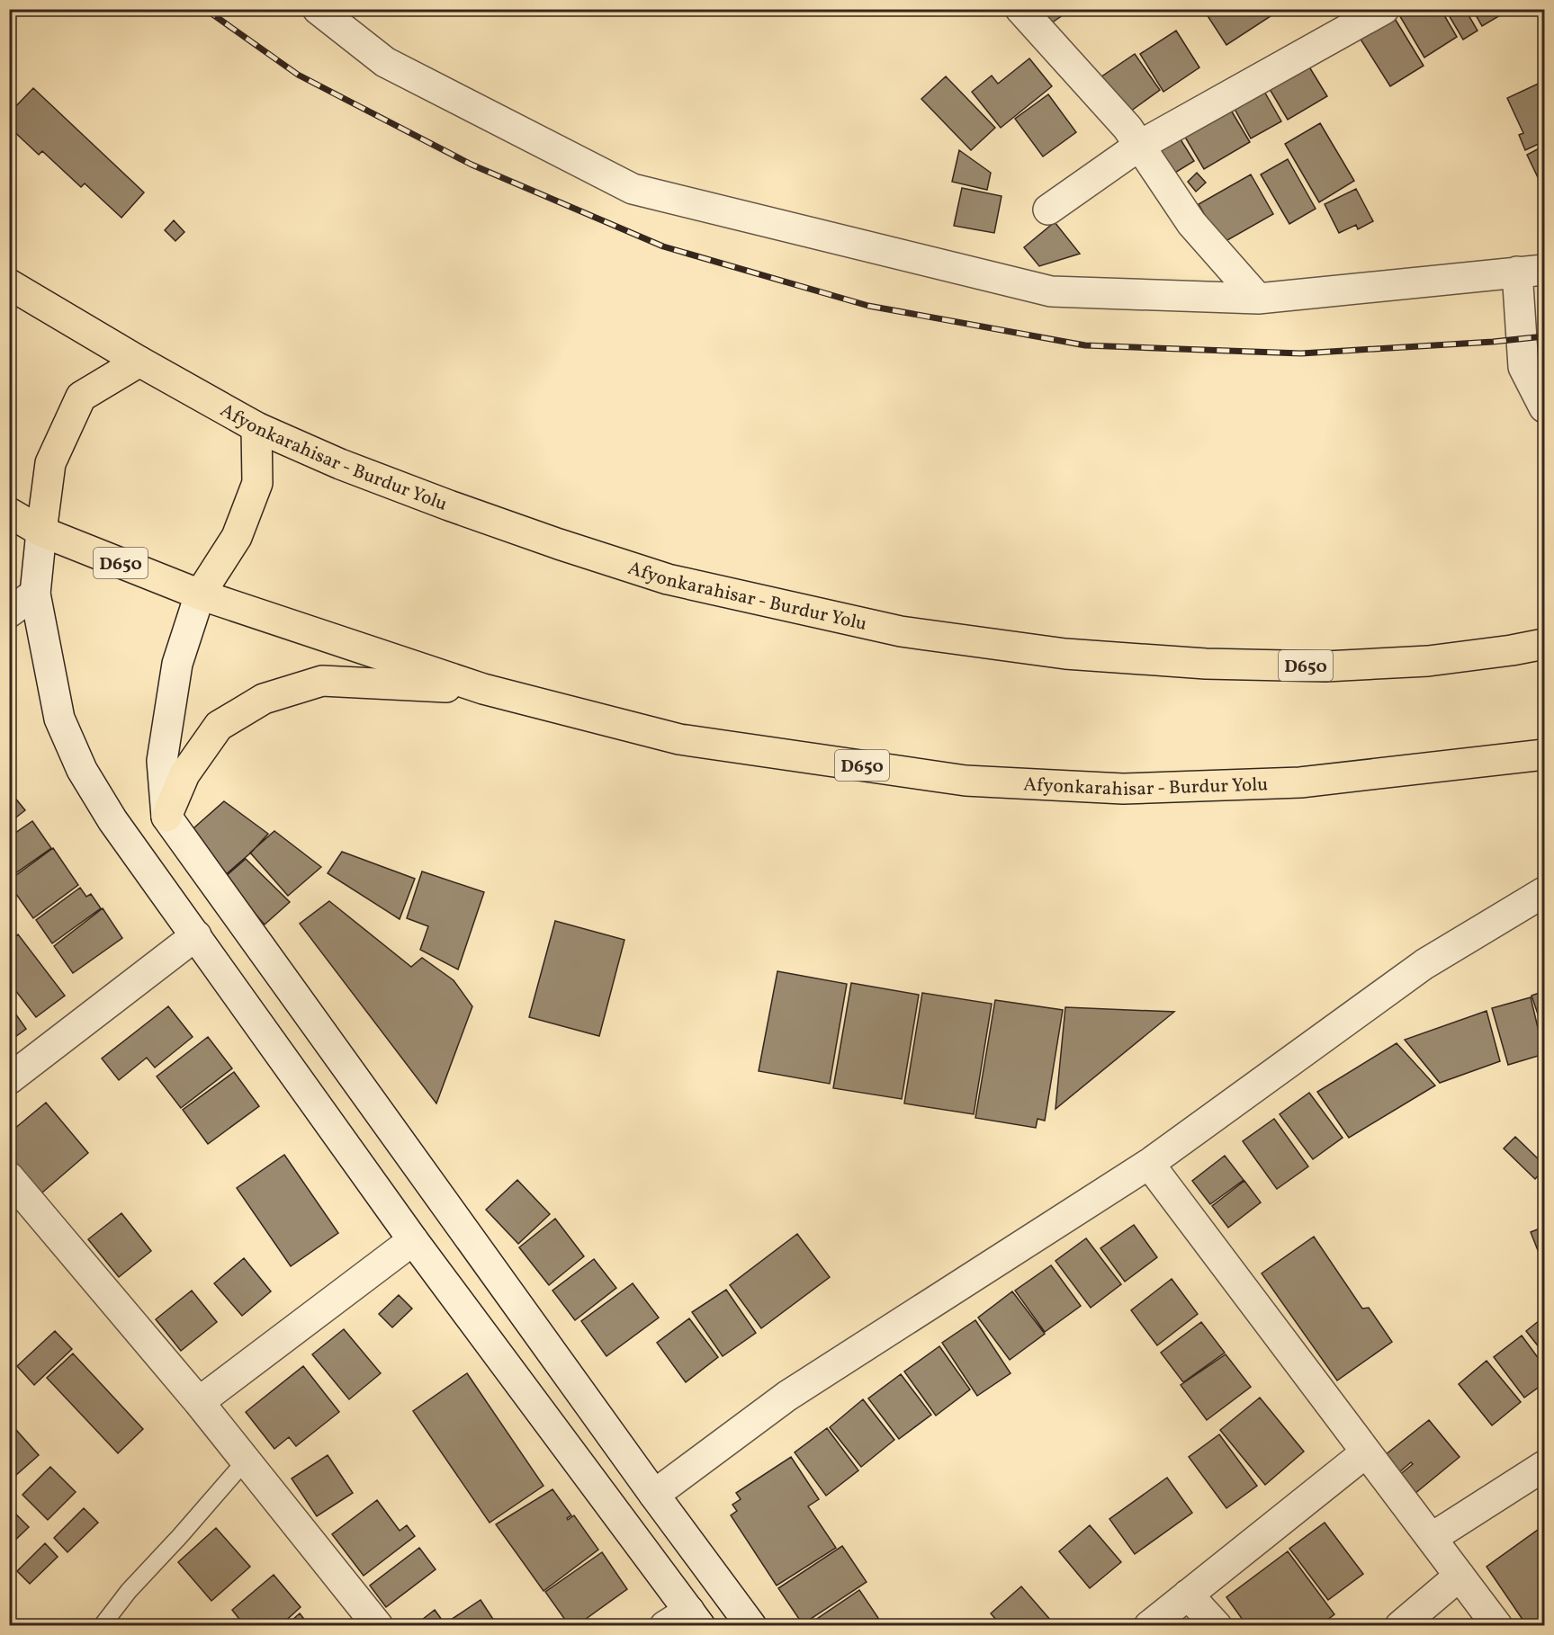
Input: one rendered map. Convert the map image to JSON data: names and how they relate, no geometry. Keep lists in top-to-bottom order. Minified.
{"streets":{"highway":["Afyonkarahisar - Burdur Yolu","D650"]}}
